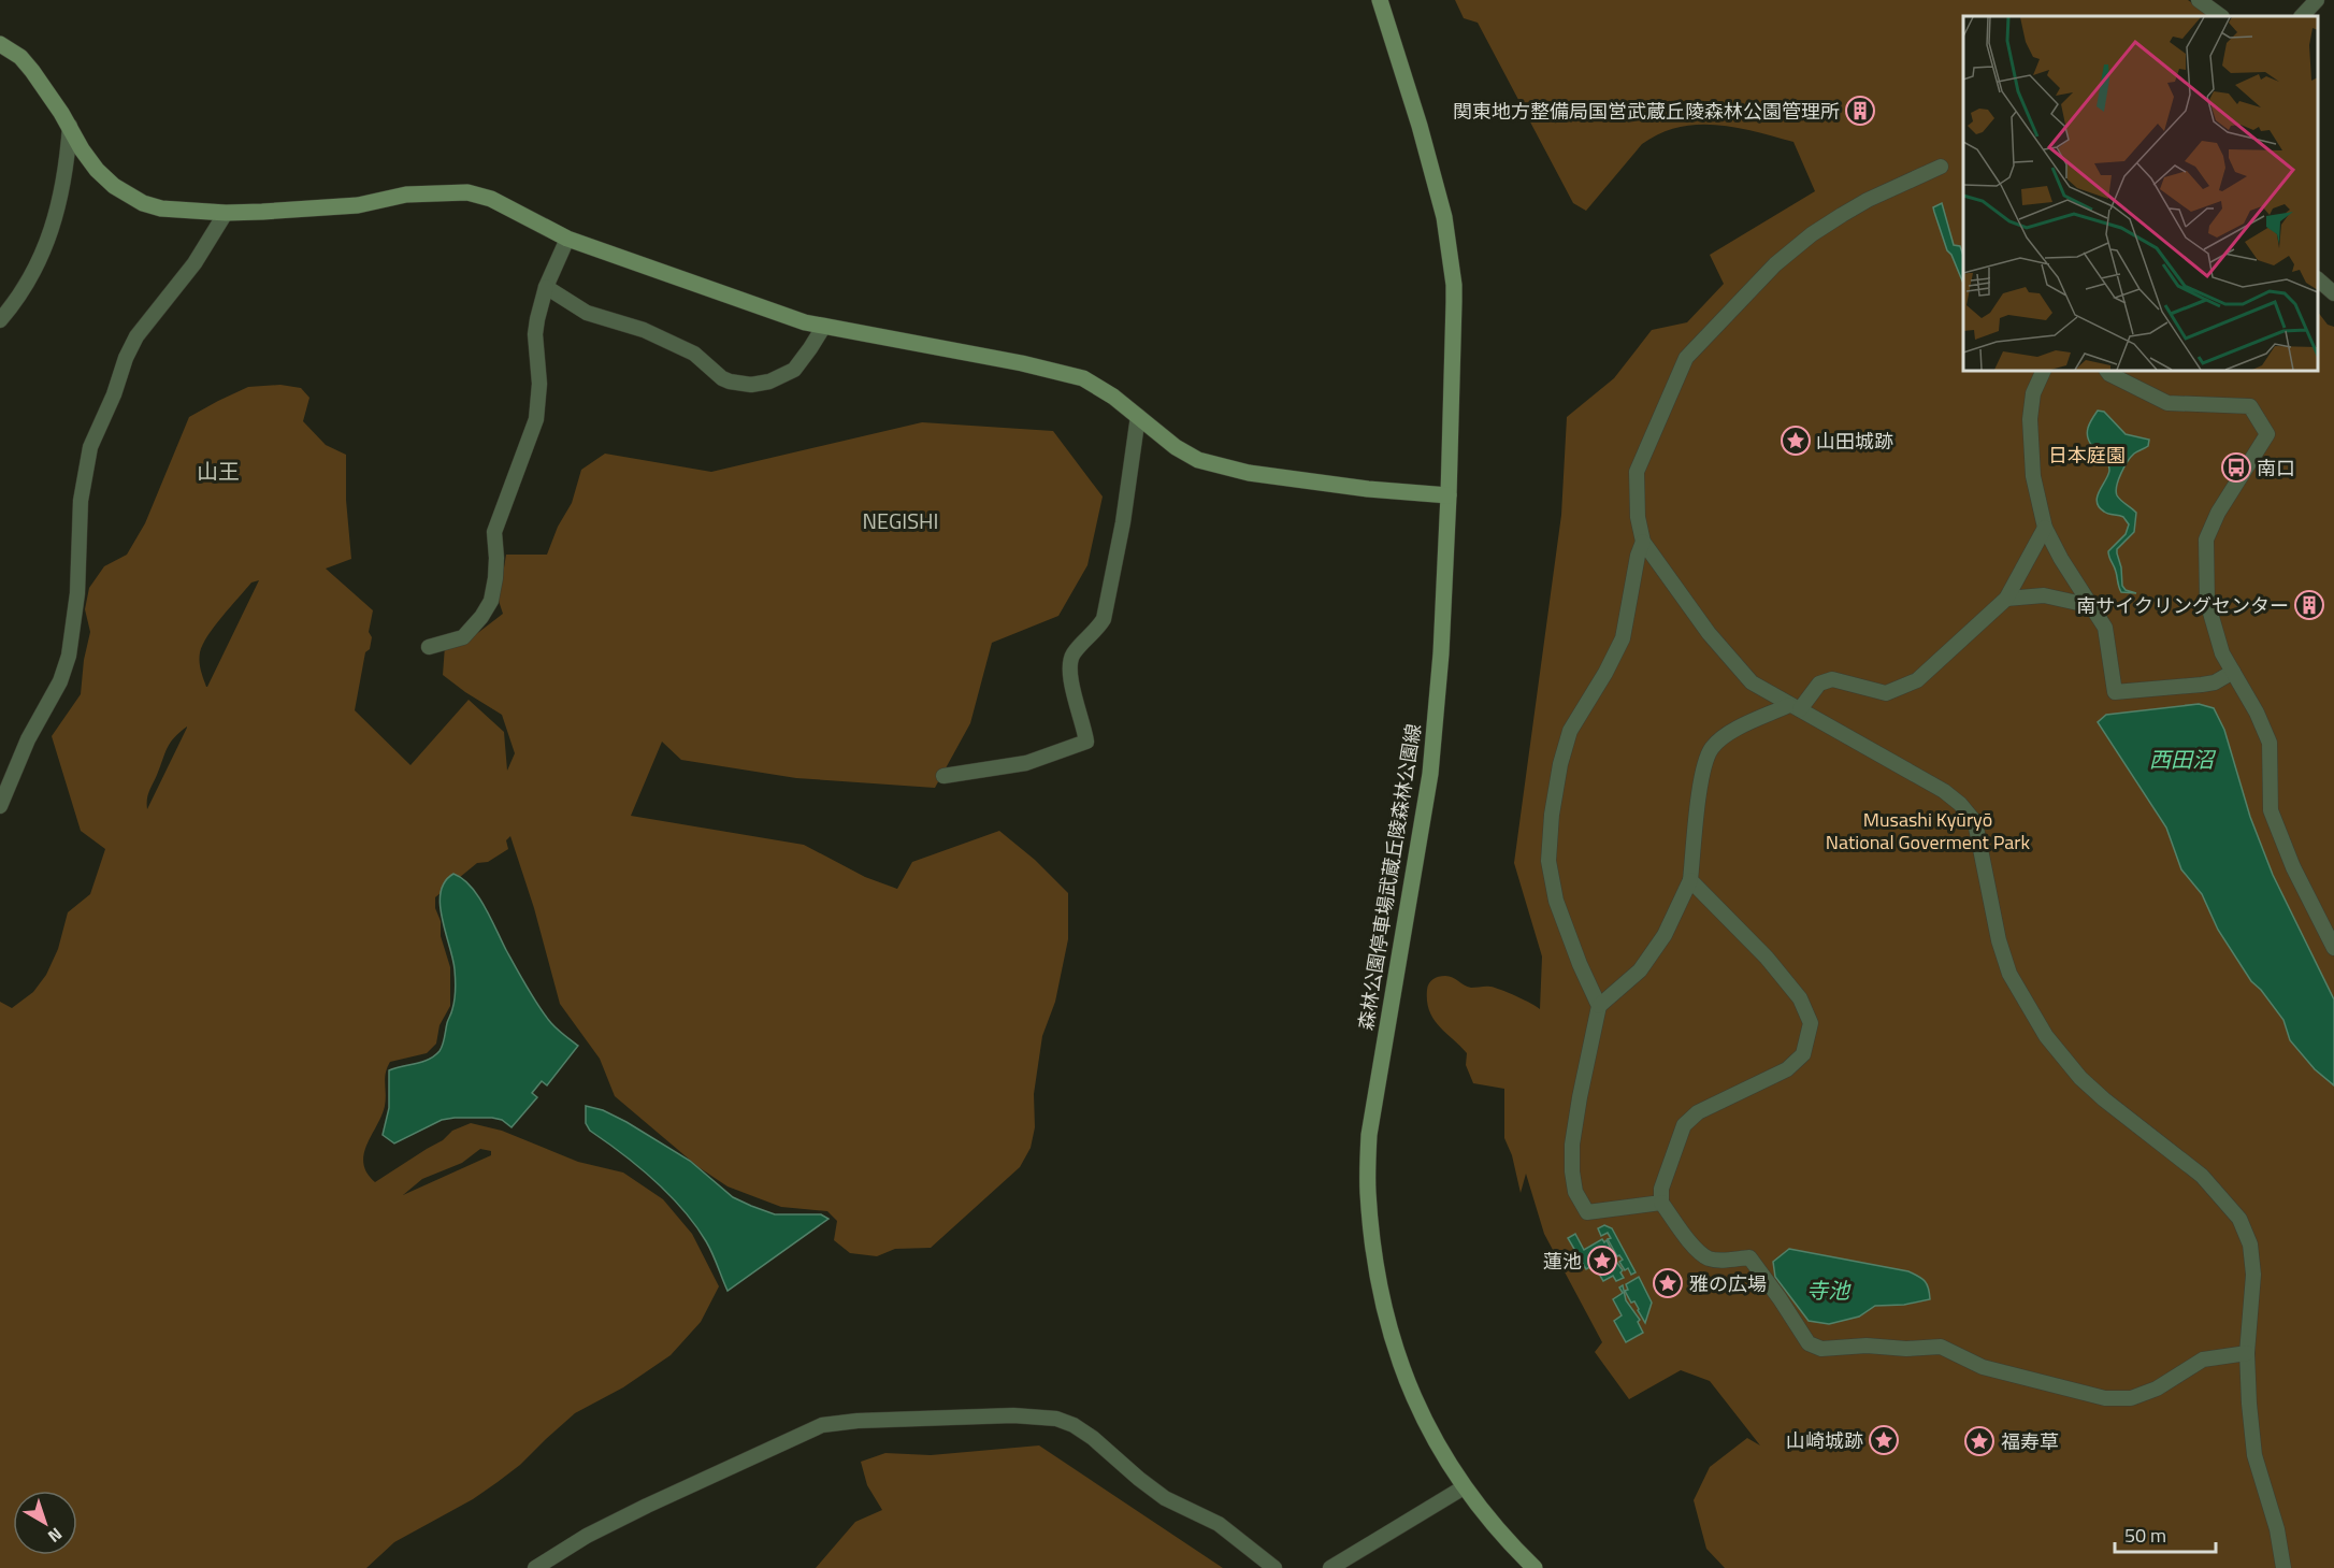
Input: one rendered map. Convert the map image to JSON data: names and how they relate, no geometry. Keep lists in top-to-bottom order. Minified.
{"streets":{"main road":["森林公園停車場武蔵丘陵森林公園線"]},"districts":["山王","NEGISHI"],"water":["西田沼","寺池"],"parks":["日本庭園","Musashi Kyūryō National Goverment Park"],"places":{"building":["関東地方整備局国営武蔵丘陵森林公園管理所","南サイクリングセンター"],"place":["山田城跡","蓮池","雅の広場","山崎城跡","福寿草"],"bus stop":["南口"]},"scale_bar":"50 m","north":"bottom right"}
